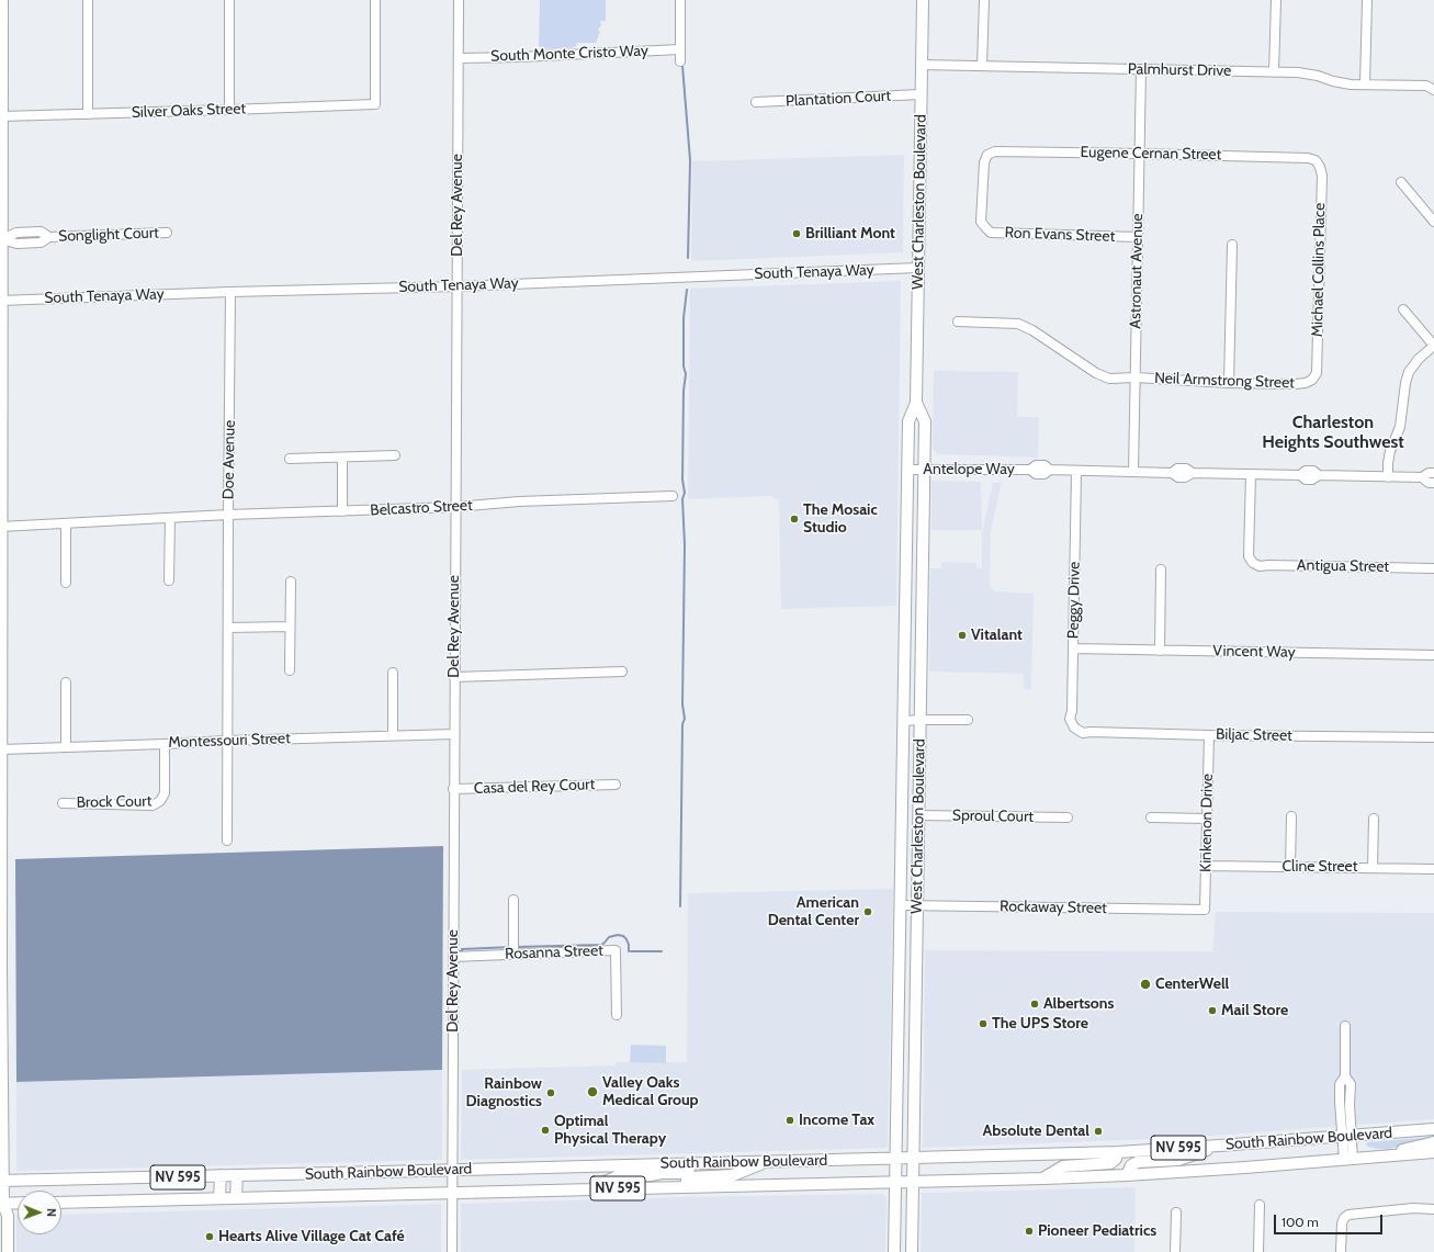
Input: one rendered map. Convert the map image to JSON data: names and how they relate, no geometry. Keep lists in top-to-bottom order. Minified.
{"streets":{"main road":["West Charleston Boulevard","South Rainbow Boulevard","NV 595"],"street":["South Monte Cristo Way","Palmhurst Drive","Plantation Court","Silver Oaks Street","Eugene Cernan Street","Del Rey Avenue","Songlight Court","Ron Evans Street","Michael Collins Place","Astronaut Avenue","South Tenaya Way","Neil Armstrong Street","Doe Avenue","Antelope Way","Belcastro Street","Antigua Street","Peggy Drive","Vincent Way","Biljac Street","Montessouri Street","Casa del Rey Court","Brock Court","Sproul Court","Kinkenon Drive","Cline Street","Rockaway Street","Rosanna Street"]},"crossings":[["South Monte Cristo Way","Del Rey Avenue"],["Palmhurst Drive","West Charleston Boulevard"],["Palmhurst Drive","Astronaut Avenue"],["Plantation Court","West Charleston Boulevard"],["Eugene Cernan Street","Ron Evans Street"],["Eugene Cernan Street","Michael Collins Place"],["Eugene Cernan Street","Astronaut Avenue"],["West Charleston Boulevard","South Tenaya Way"],["West Charleston Boulevard","Antelope Way"],["West Charleston Boulevard","Sproul Court"],["West Charleston Boulevard","Rockaway Street"],["West Charleston Boulevard","South Rainbow Boulevard"],["Del Rey Avenue","South Tenaya Way"],["Del Rey Avenue","Belcastro Street"],["Del Rey Avenue","Montessouri Street"],["Del Rey Avenue","Casa del Rey Court"],["Del Rey Avenue","Rosanna Street"],["Del Rey Avenue","South Rainbow Boulevard"],["Ron Evans Street","Astronaut Avenue"],["Michael Collins Place","Neil Armstrong Street"],["Astronaut Avenue","Neil Armstrong Street"],["Astronaut Avenue","Antelope Way"],["South Tenaya Way","Doe Avenue"],["Doe Avenue","Belcastro Street"],["Doe Avenue","Montessouri Street"],["Antelope Way","Antigua Street"],["Antelope Way","Peggy Drive"],["Peggy Drive","Vincent Way"],["Peggy Drive","Biljac Street"],["Biljac Street","Kinkenon Drive"],["Montessouri Street","Brock Court"],["Kinkenon Drive","Cline Street"],["Kinkenon Drive","Rockaway Street"]],"districts":["Charleston Heights Southwest"],"places":["Brilliant Mont","The Mosaic Studio","Vitalant","American Dental Center","CenterWell","Albertsons","Mail Store","The UPS Store","Valley Oaks Medical Group","Rainbow Diagnostics","Income Tax","Optimal Physical Therapy","Absolute Dental","Pioneer Pediatrics","Hearts Alive Village Cat Café"],"scale_bar":"100 m","north":"right"}
